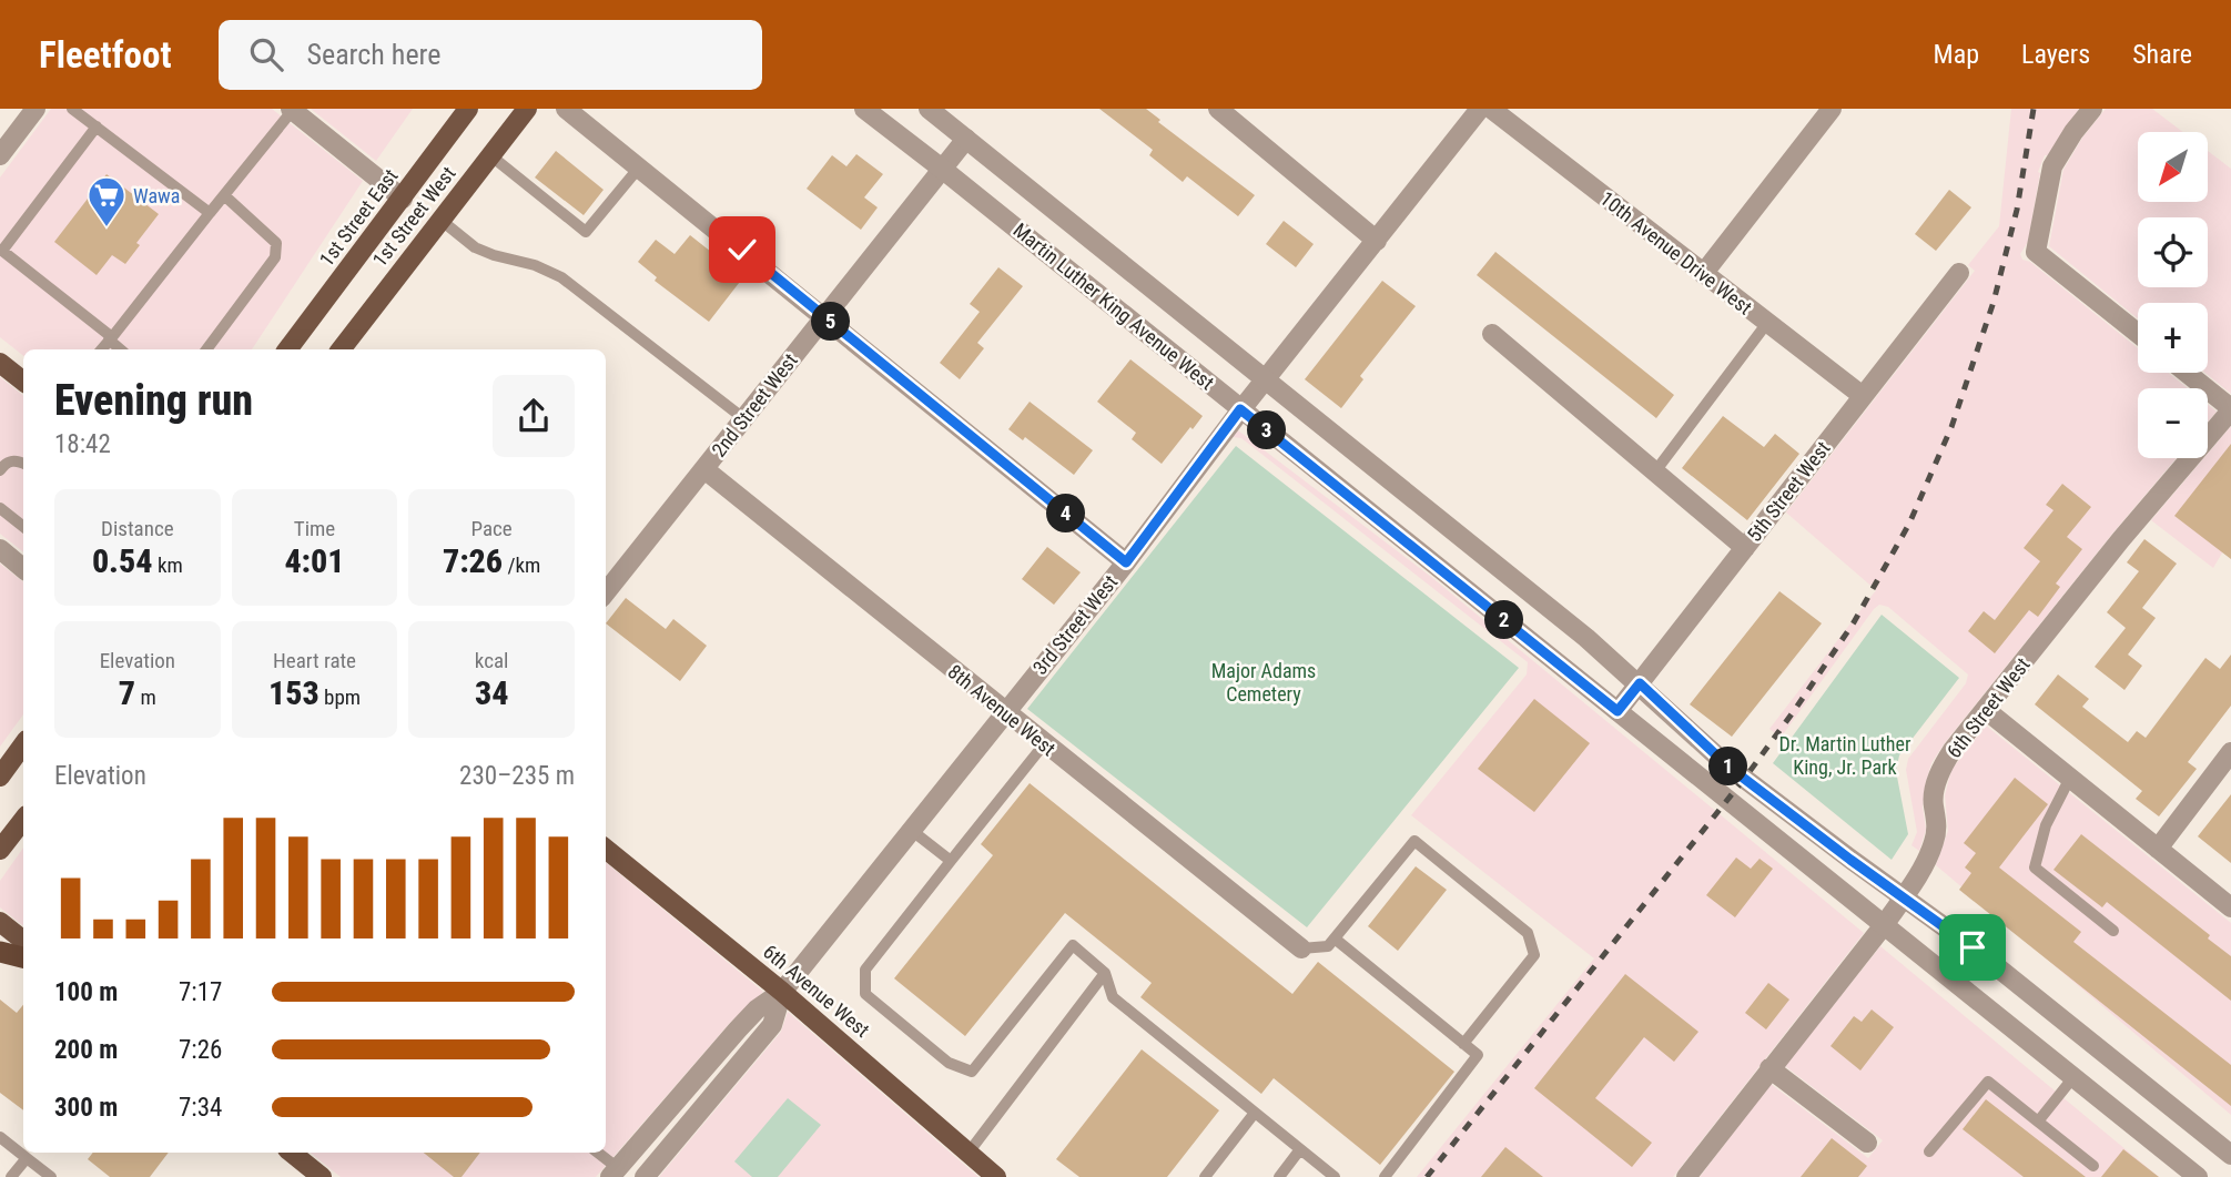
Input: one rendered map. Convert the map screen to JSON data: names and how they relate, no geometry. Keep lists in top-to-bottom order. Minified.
{"streets":{"main road":["1st Street West","1st Street East","6th Avenue West"],"street":["10th Avenue Drive West","Martin Luther King Avenue West","2nd Street West","5th Street West","3rd Street West","6th Street West","8th Avenue West"]},"crossings":[["10th Avenue Drive West","5th Street West"],["Martin Luther King Avenue West","2nd Street West"],["Martin Luther King Avenue West","5th Street West"],["Martin Luther King Avenue West","3rd Street West"],["Martin Luther King Avenue West","6th Street West"],["2nd Street West","8th Avenue West"],["3rd Street West","8th Avenue West"],["3rd Street West","6th Avenue West"]],"parks":["Major Adams Cemetery","Dr. Martin Luther King, Jr. Park"],"places":{"supermarket":["Wawa"]},"north":"bottom left","page":{"header":"Fleetfoot","search":"Search here","nav":["Map","Layers","Share"],"map_buttons":["+","−"],"pins":["5","3","4","2","1"],"heading":["Evening run","18:42"],"stats":[["Distance","0.54 km"],["Time","4:01"],["Pace","7:26 /km"],["Elevation","7 m"],["Heart rate","153 bpm"],["kcal","34"]],"chart":["Elevation","230–235 m"],"list":[{"name":"100 m","note":"7:17"},{"name":"200 m","note":"7:26"},{"name":"300 m","note":"7:34"}]}}
